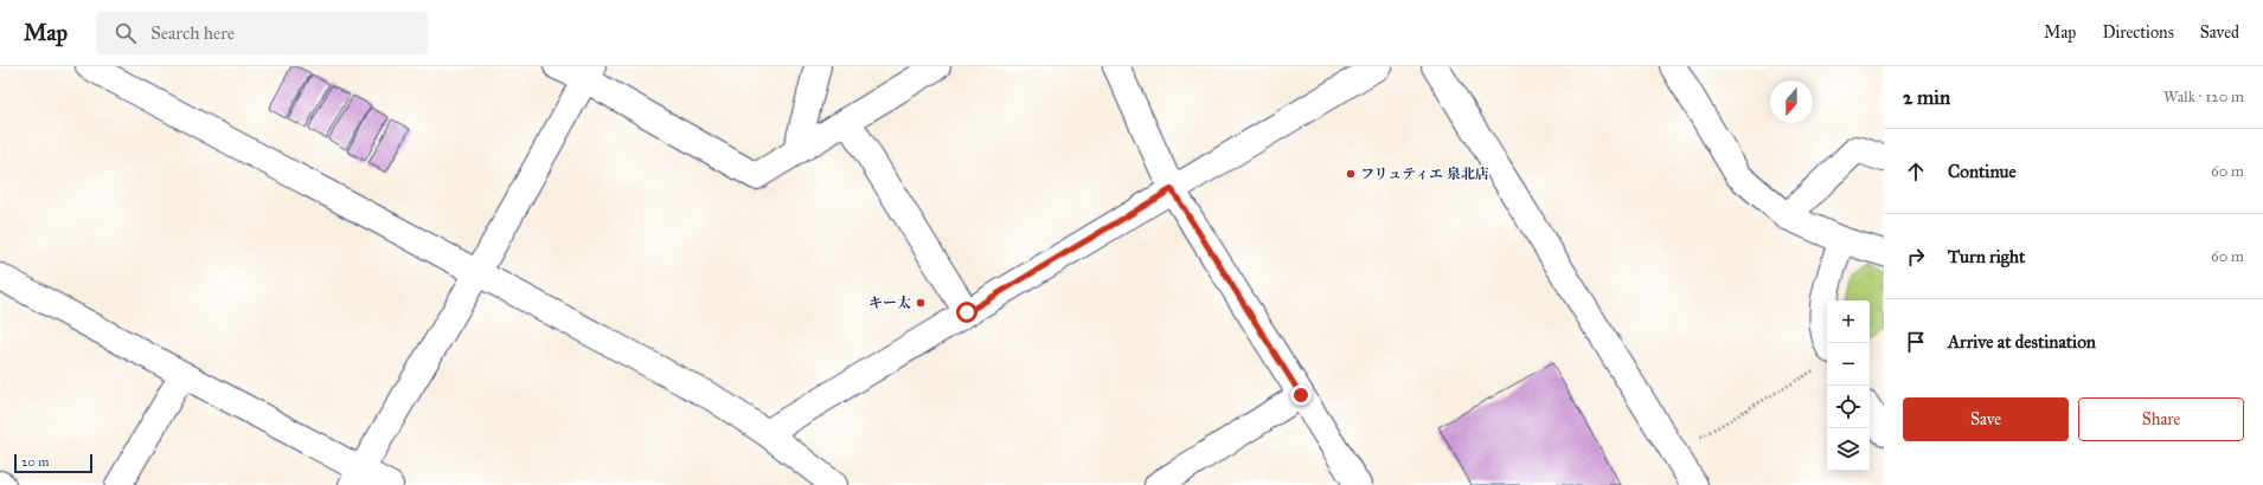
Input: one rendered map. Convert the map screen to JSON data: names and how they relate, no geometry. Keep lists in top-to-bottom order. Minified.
{"places":["フリュティエ 泉北店","キー太"],"scale_bar":"20 m","north":"bottom","page":{"header":"Map","search":"Search here","nav":["Map","Directions","Saved"],"heading":["2 min","Walk · 120 m"],"list":[["Continue","60 m"],["Turn right","60 m"],"Arrive at destination"],"map_buttons":["+","−"],"buttons":["Save","Share"],"scale":"20 m"}}
